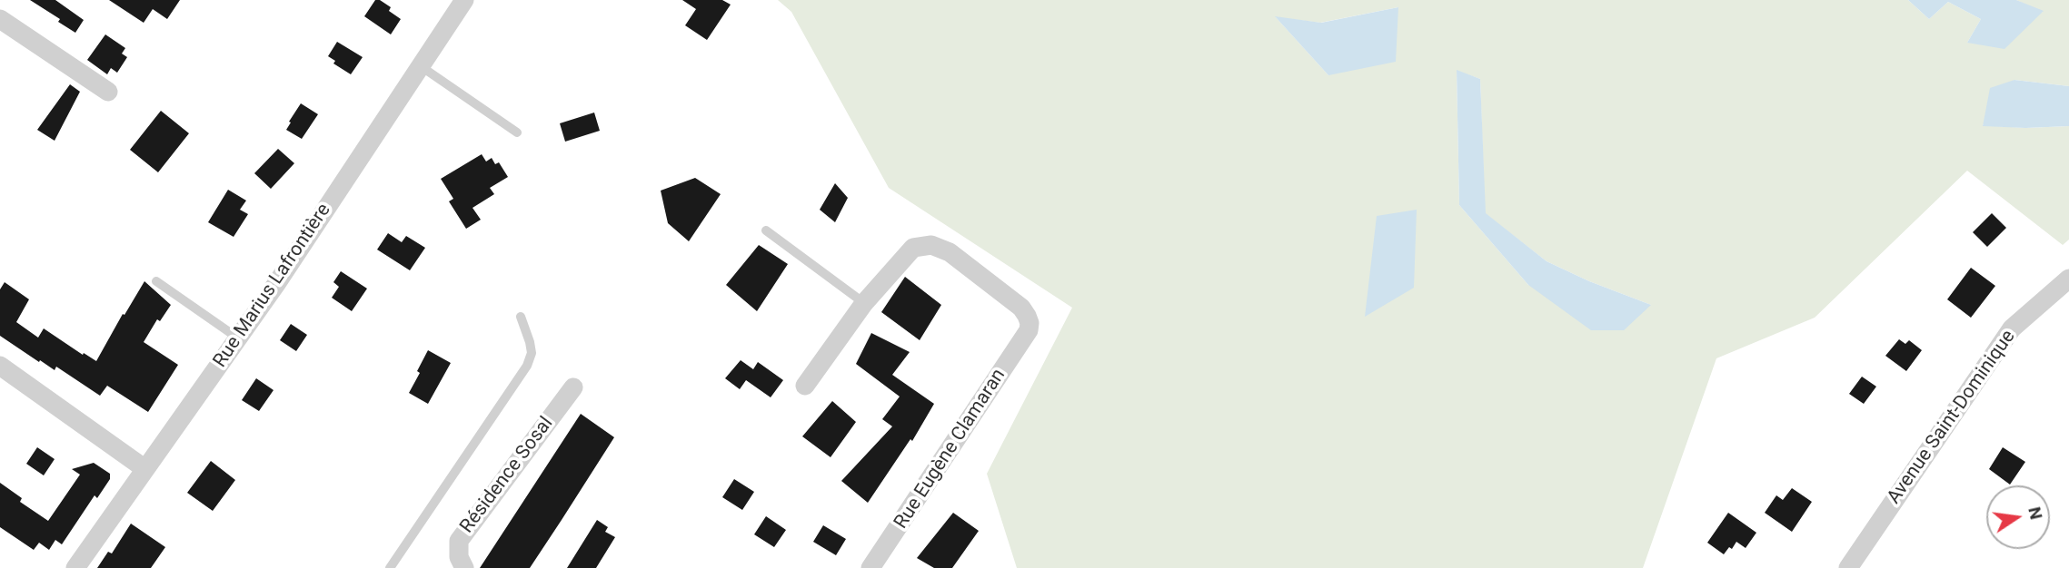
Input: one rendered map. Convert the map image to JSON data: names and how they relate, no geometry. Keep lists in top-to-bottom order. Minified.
{"streets":{"street":["Rue Marius Lafrontière","Avenue Saint-Dominique","Rue Eugène Clamaran","Résidence Sosal"]},"north":"right"}
